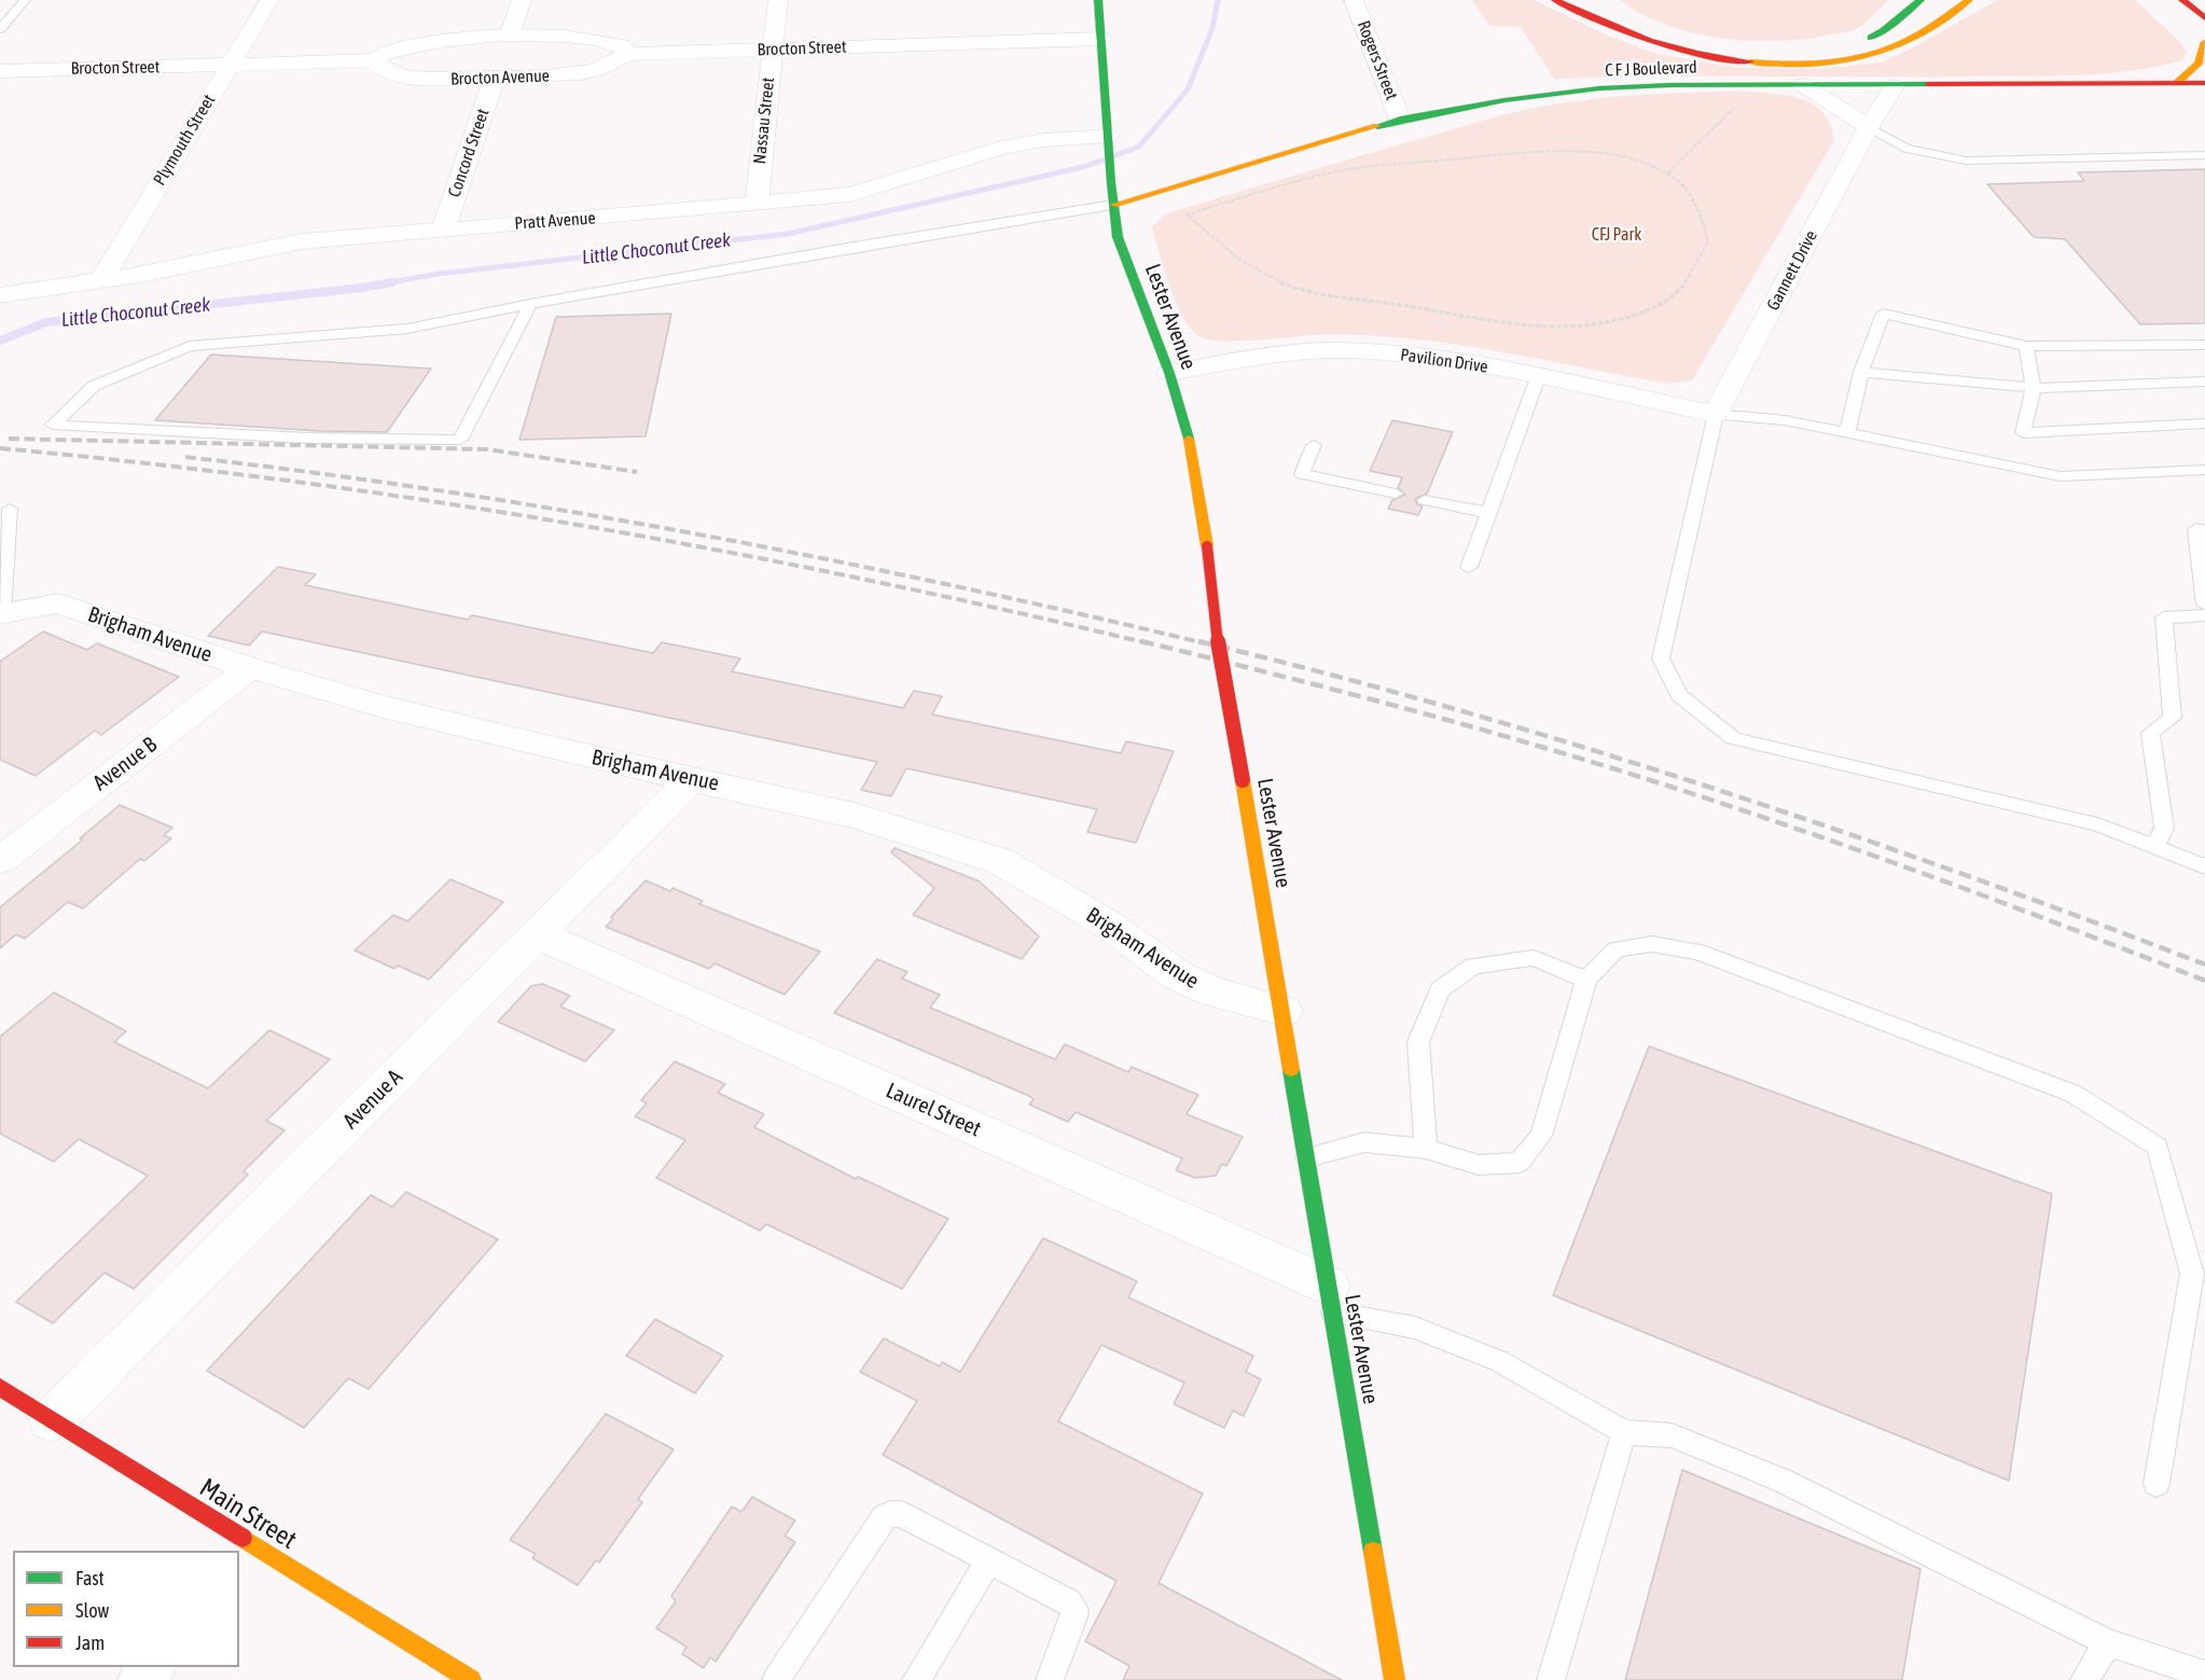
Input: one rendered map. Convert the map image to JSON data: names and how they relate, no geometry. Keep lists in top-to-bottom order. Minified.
{"streets":{"main road":["C F J Boulevard","Lester Avenue","Main Street"],"street":["Brocton Street","Rogers Street","Brocton Avenue","Nassau Street","Plymouth Street","Concord Street","Pratt Avenue","Gannett Drive","Pavilion Drive","Brigham Avenue","Avenue B","Avenue A","Laurel Street"]},"crossings":[["Brocton Street","Brocton Avenue"],["Brocton Street","Nassau Street"],["Brocton Street","Plymouth Street"],["Brocton Street","Lester Avenue"],["Rogers Street","C F J Boulevard"],["C F J Boulevard","Gannett Drive"],["C F J Boulevard","Lester Avenue"],["Brocton Avenue","Plymouth Street"],["Brocton Avenue","Concord Street"],["Nassau Street","Pratt Avenue"],["Plymouth Street","Pratt Avenue"],["Concord Street","Pratt Avenue"],["Pratt Avenue","Lester Avenue"],["Gannett Drive","Pavilion Drive"],["Lester Avenue","Pavilion Drive"],["Lester Avenue","Brigham Avenue"],["Lester Avenue","Laurel Street"],["Brigham Avenue","Avenue B"],["Brigham Avenue","Avenue A"],["Avenue A","Laurel Street"],["Avenue A","Main Street"]],"water":["Little Choconut Creek"],"parks":["CFJ Park"],"legend":["Fast","Slow","Jam"]}
